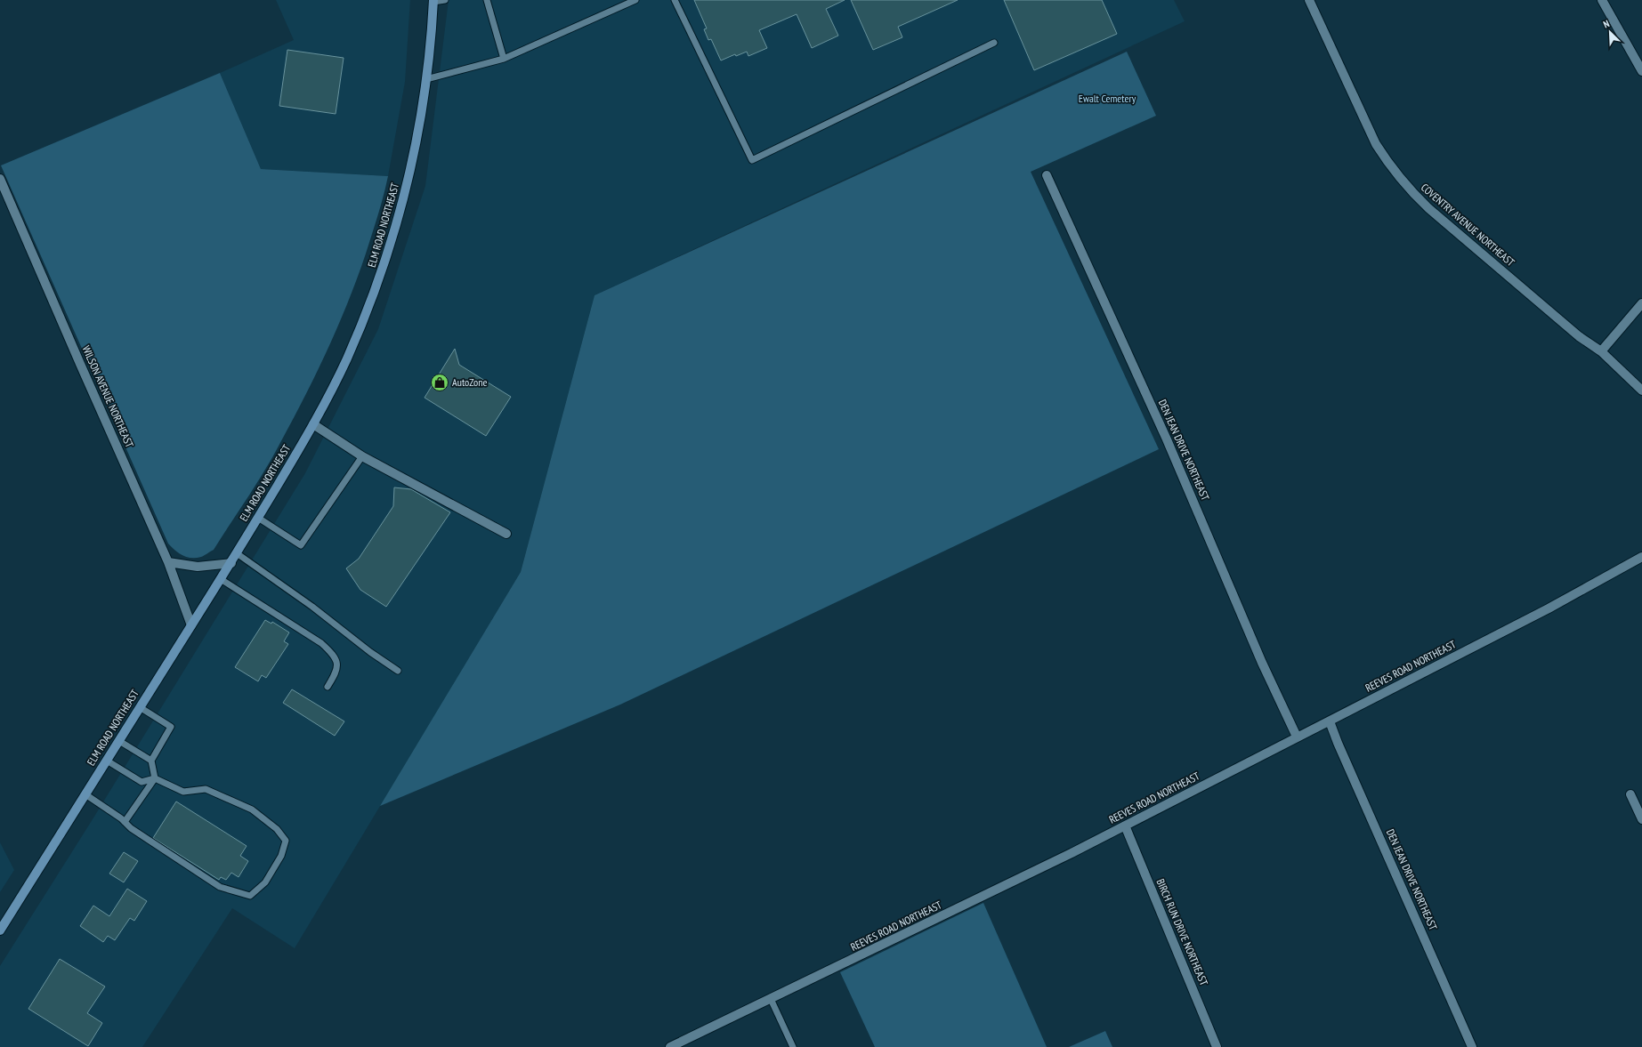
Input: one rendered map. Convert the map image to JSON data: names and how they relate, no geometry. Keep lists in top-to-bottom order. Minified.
{"streets":{"main road":["ELM ROAD NORTHEAST"],"street":["COVENTRY AVENUE NORTHEAST","WILSON AVENUE NORTHEAST","DEN JEAN DRIVE NORTHEAST","REEVES ROAD NORTHEAST","BIRCH RUN DRIVE NORTHEAST"]},"crossings":[["ELM ROAD NORTHEAST","WILSON AVENUE NORTHEAST"],["DEN JEAN DRIVE NORTHEAST","REEVES ROAD NORTHEAST"],["REEVES ROAD NORTHEAST","BIRCH RUN DRIVE NORTHEAST"]],"parks":["Ewalt Cemetery"],"places":{"shop":["AutoZone"]},"north":"top left"}
